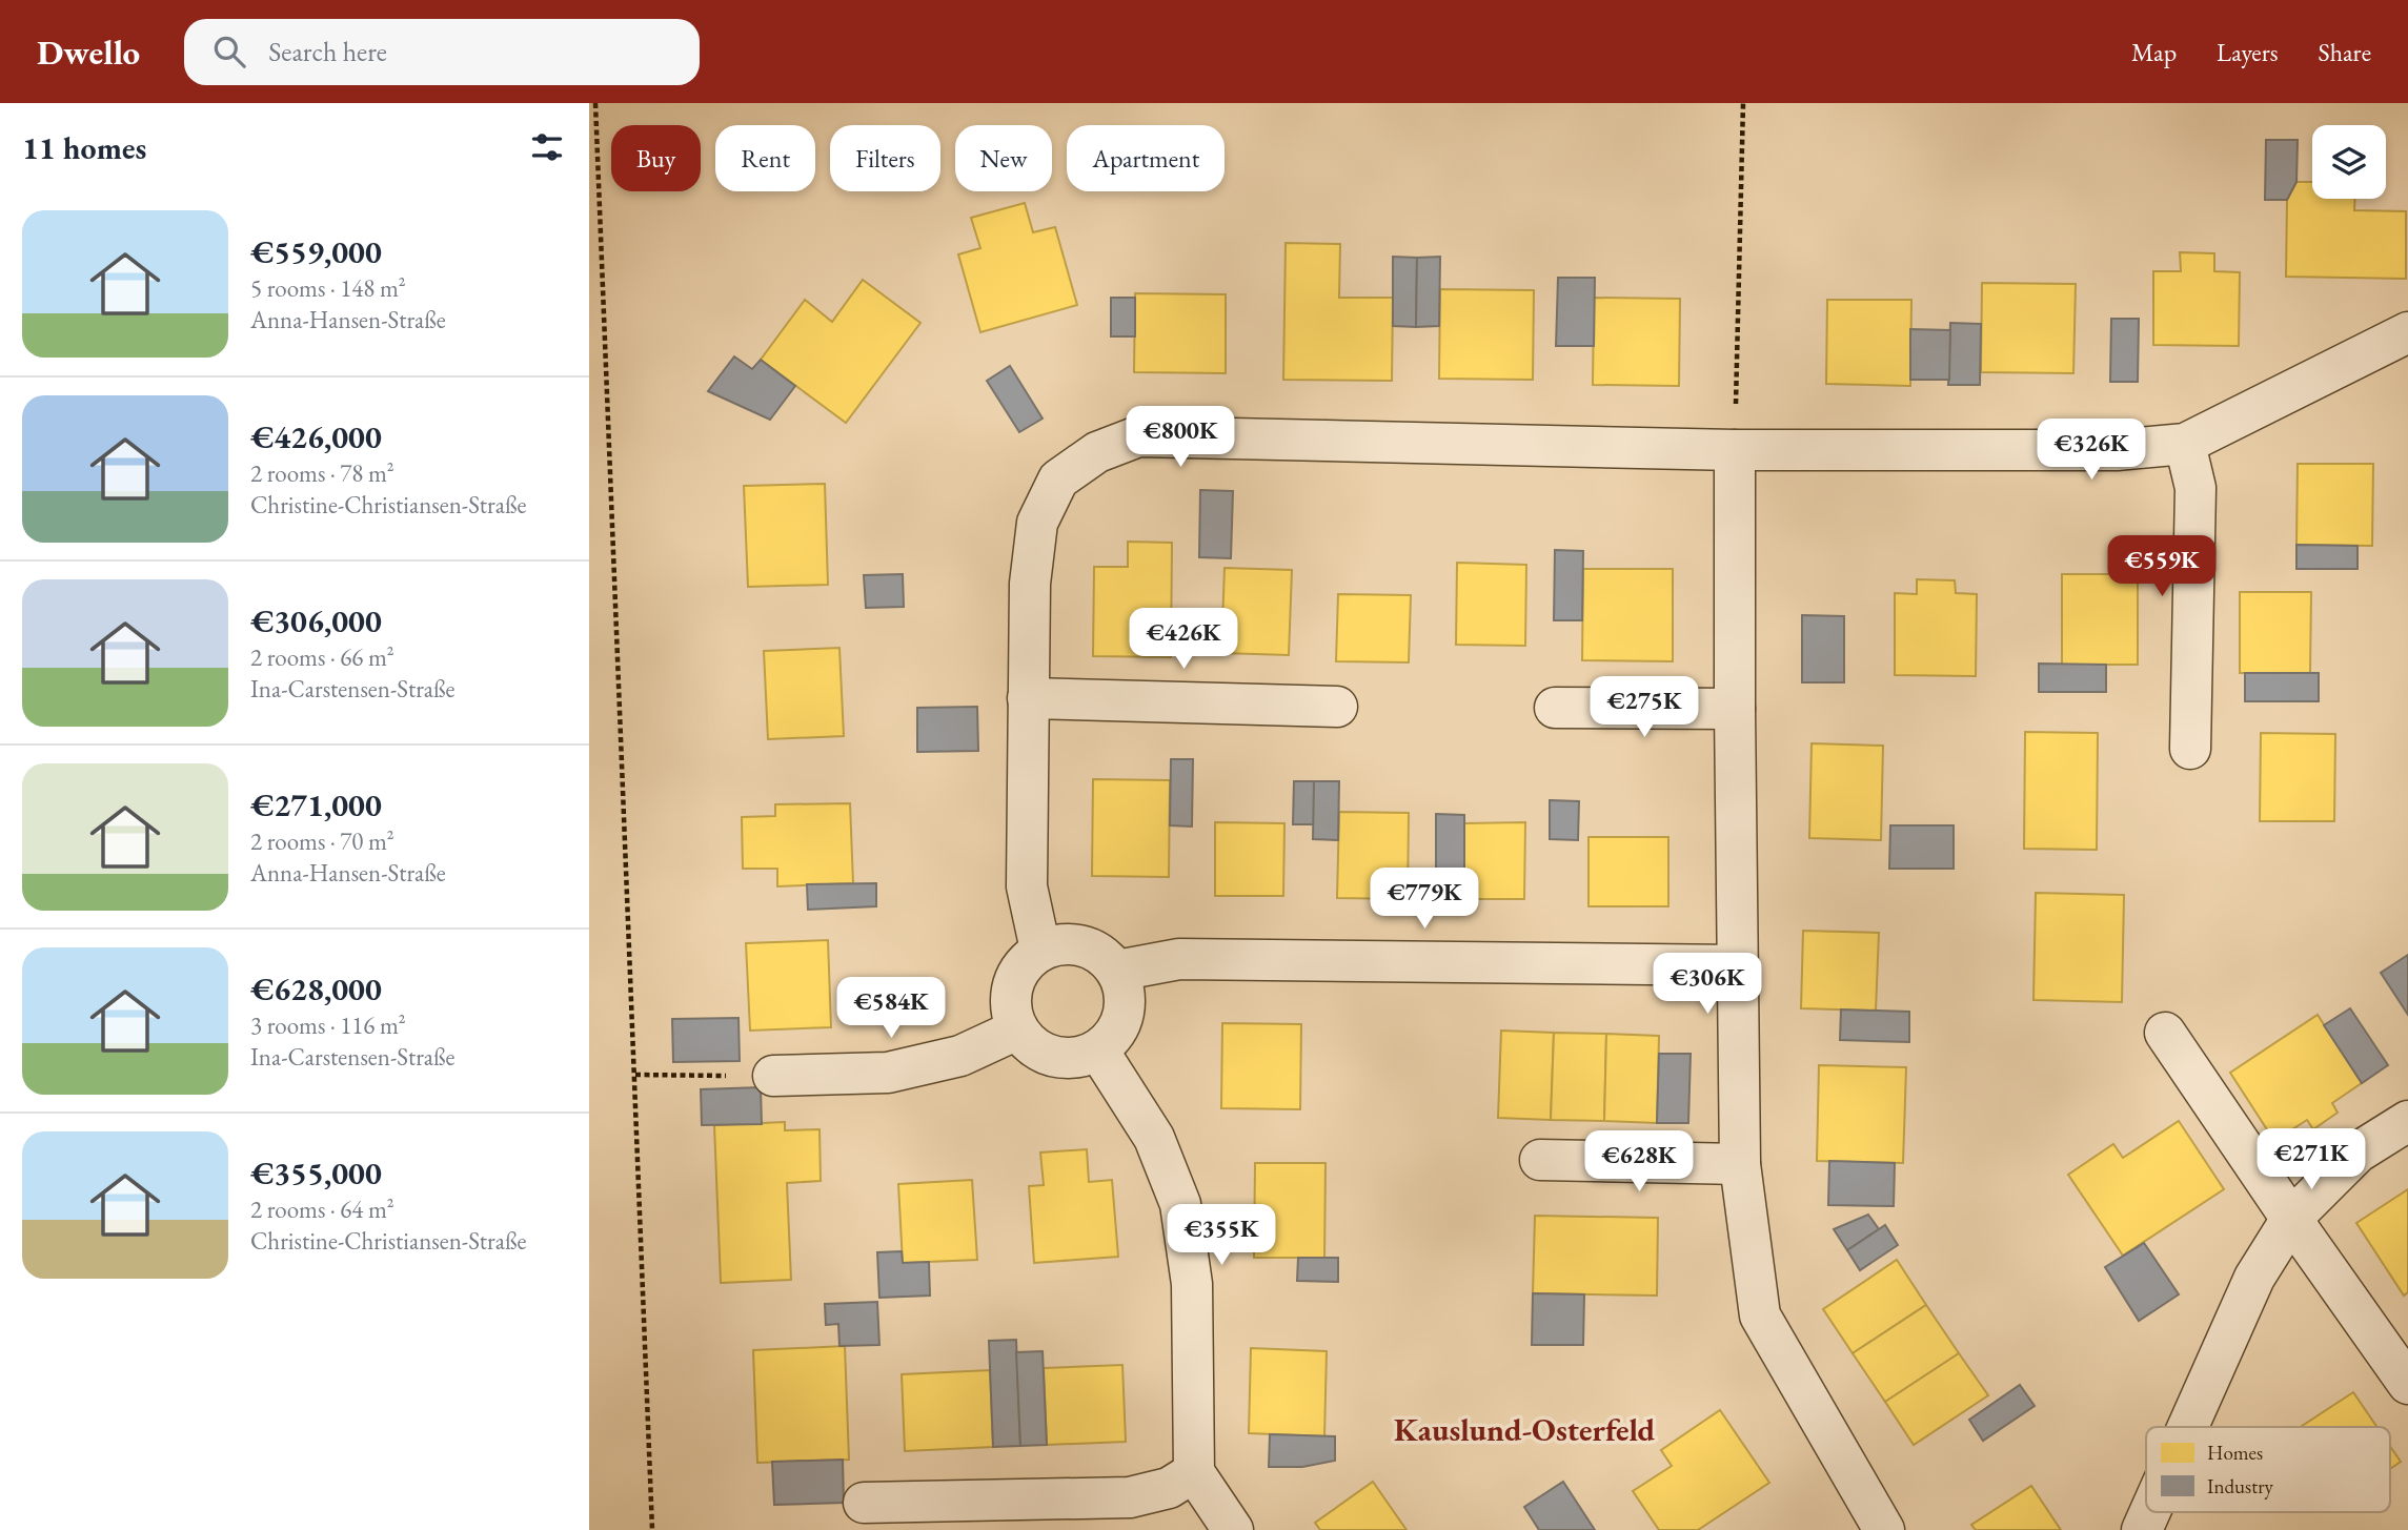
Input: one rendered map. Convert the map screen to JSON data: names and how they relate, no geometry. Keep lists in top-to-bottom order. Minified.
{"districts":["Kauslund-Osterfeld"],"legend":["Homes","Industry"],"page":{"header":"Dwello","search":"Search here","nav":["Map","Layers","Share"],"heading":"11 homes","chip":["Buy","Rent","Filters","New","Apartment"],"list":[{"name":"€559,000","note":"5 rooms · 148 m² · Anna-Hansen-Straße"},{"name":"€426,000","note":"2 rooms · 78 m² · Christine-Christiansen-Straße"},{"name":"€306,000","note":"2 rooms · 66 m² · Ina-Carstensen-Straße"},{"name":"€271,000","note":"2 rooms · 70 m² · Anna-Hansen-Straße"},{"name":"€628,000","note":"3 rooms · 116 m² · Ina-Carstensen-Straße"},{"name":"€355,000","note":"2 rooms · 64 m² · Christine-Christiansen-Straße"}],"price":["€800K","€326K","€559K","€426K","€275K","€779K","€306K","€584K","€271K","€628K","€355K"]}}
